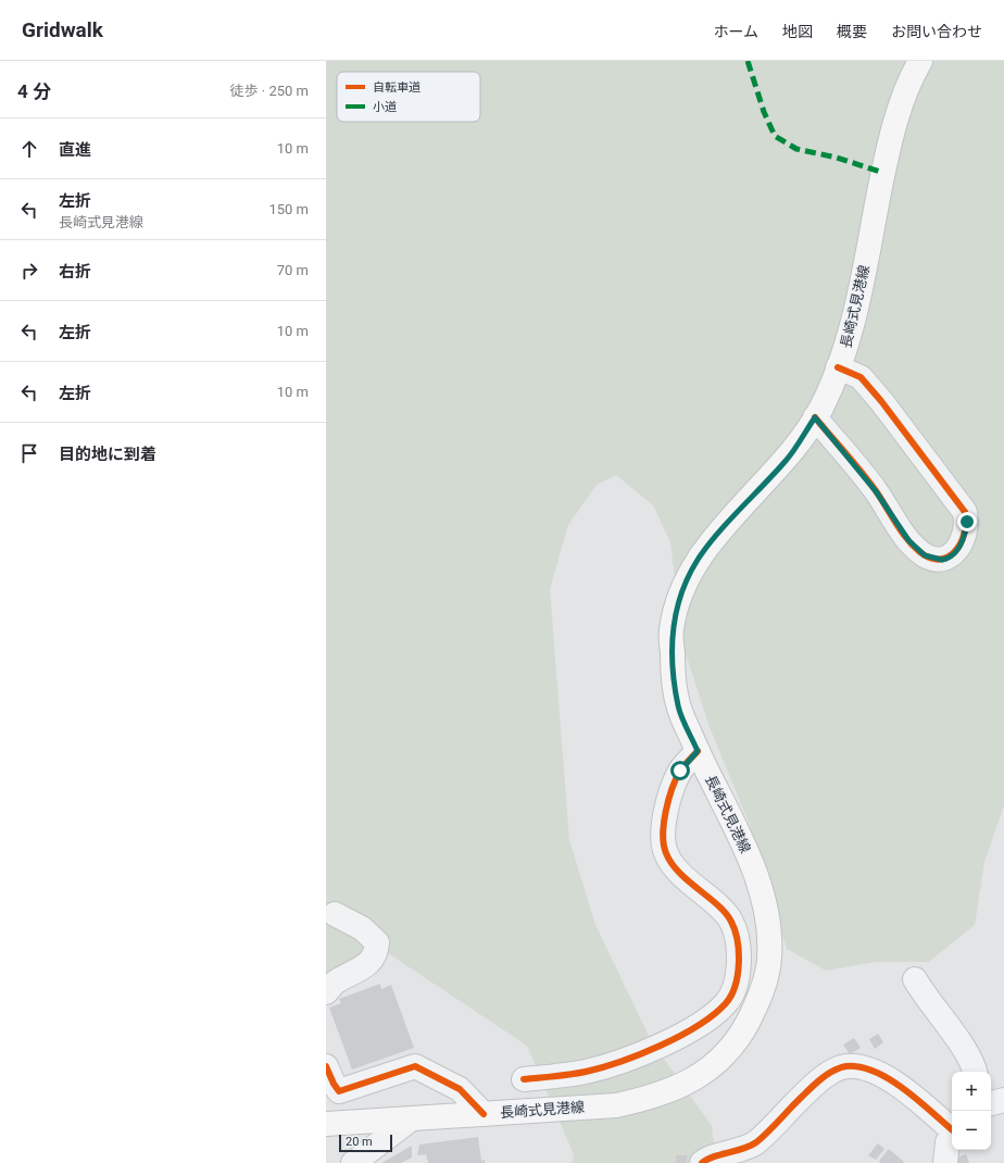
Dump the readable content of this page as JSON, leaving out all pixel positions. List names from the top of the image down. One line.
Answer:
{"streets":{"main road":["長崎式見港線"]},"legend":["自転車道","小道"],"scale_bar":"20 m","page":{"header":"Gridwalk","nav":["ホーム","地図","概要","お問い合わせ"],"heading":["4 分","徒歩 · 250 m"],"list":[["直進","10 m"],["左折","長崎式見港線","150 m"],["右折","70 m"],["左折","10 m"],["左折","10 m"],"目的地に到着"],"map_buttons":["+","−"],"scale":"20 m"}}
